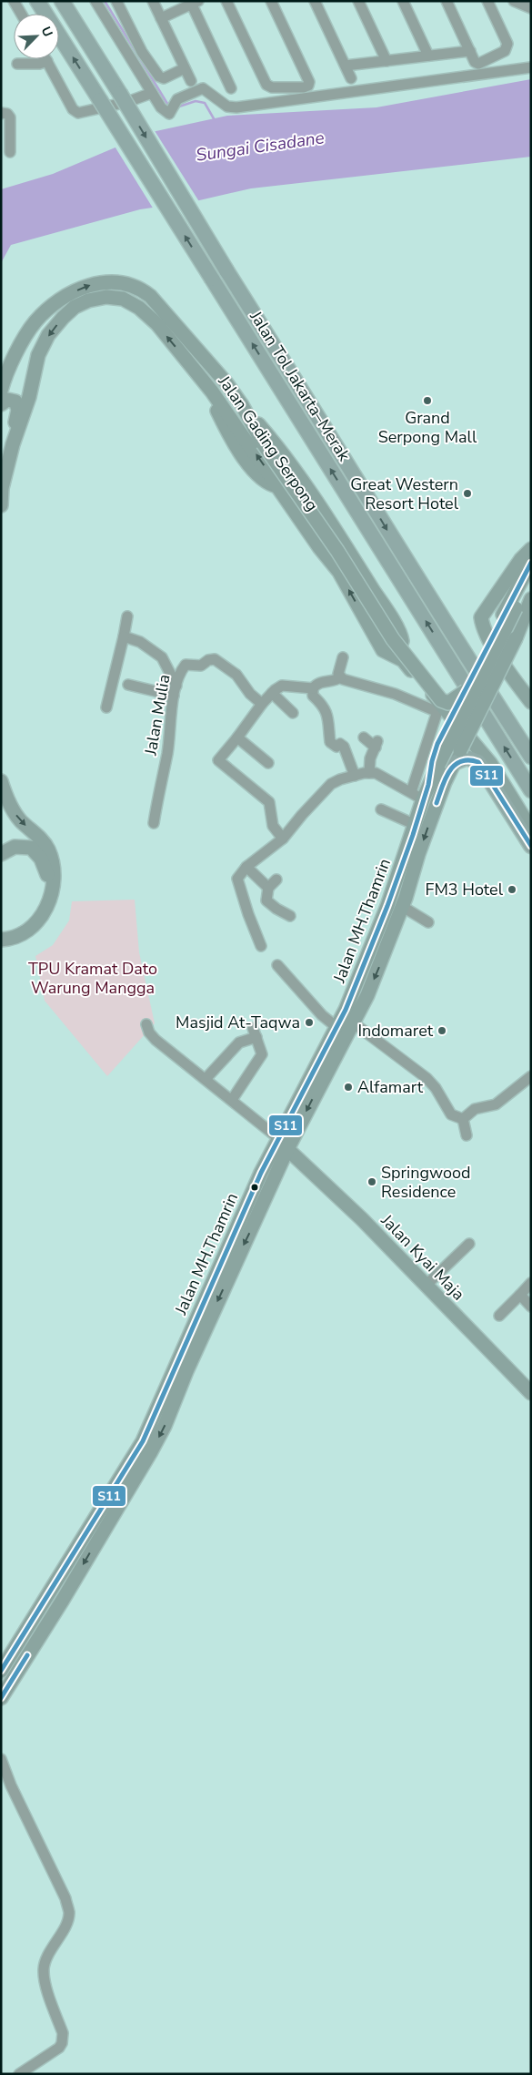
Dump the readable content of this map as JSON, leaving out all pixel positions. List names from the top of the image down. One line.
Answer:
{"streets":{"highway":["Jalan Tol Jakarta–Merak"],"main road":["Jalan Gading Serpong","Jalan MH.Thamrin","Jalan Kyai Maja"],"street":["Jalan Mulia"]},"water":["Sungai Cisadane"],"parks":["TPU Kramat Dato Warung Mangga"],"places":["Grand Serpong Mall","Great Western Resort Hotel","FM3 Hotel","Masjid At-Taqwa","Indomaret","Alfamart","Springwood Residence"],"lines":["transit line S11"],"north":"top right"}
